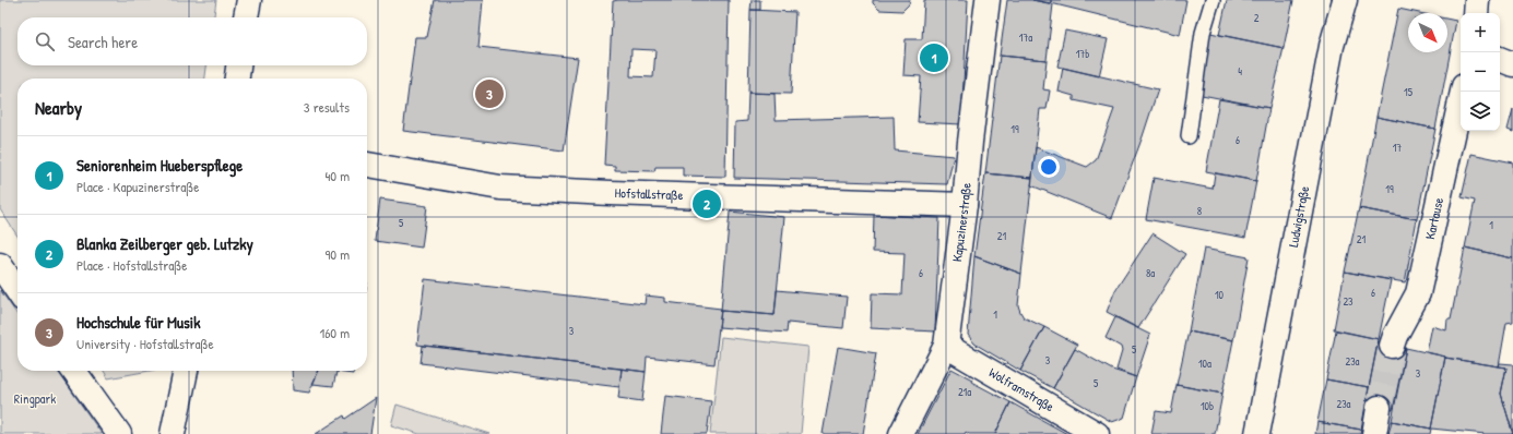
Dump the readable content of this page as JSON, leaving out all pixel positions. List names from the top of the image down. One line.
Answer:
{"streets":{"street":["Hofstallstraße","Ludwigstraße","Kartause","Kapuzinerstraße","Wolframstraße"]},"crossings":[["Hofstallstraße","Kapuzinerstraße"],["Kapuzinerstraße","Wolframstraße"]],"parks":["Ringpark"],"house_numbers":["2","17a","17b","4","15","19","6","17","19","8","5","1","21","21","6","8a","6","10","23","1","3","5","3","23a","10a","3","5","21a","23a","10b"],"north":"bottom right","page":{"map_buttons":["+","−"],"search":"Search here","pins":["1","3","2"],"heading":["Nearby","3 results"],"list":[{"mark":"1","name":"Seniorenheim Hueberspflege","note":"Place · Kapuzinerstraße","value":"40 m"},{"mark":"2","name":"Blanka Zeilberger geb. Lutzky","note":"Place · Hofstallstraße","value":"90 m"},{"mark":"3","name":"Hochschule für Musik","note":"University · Hofstallstraße","value":"160 m"}]}}
